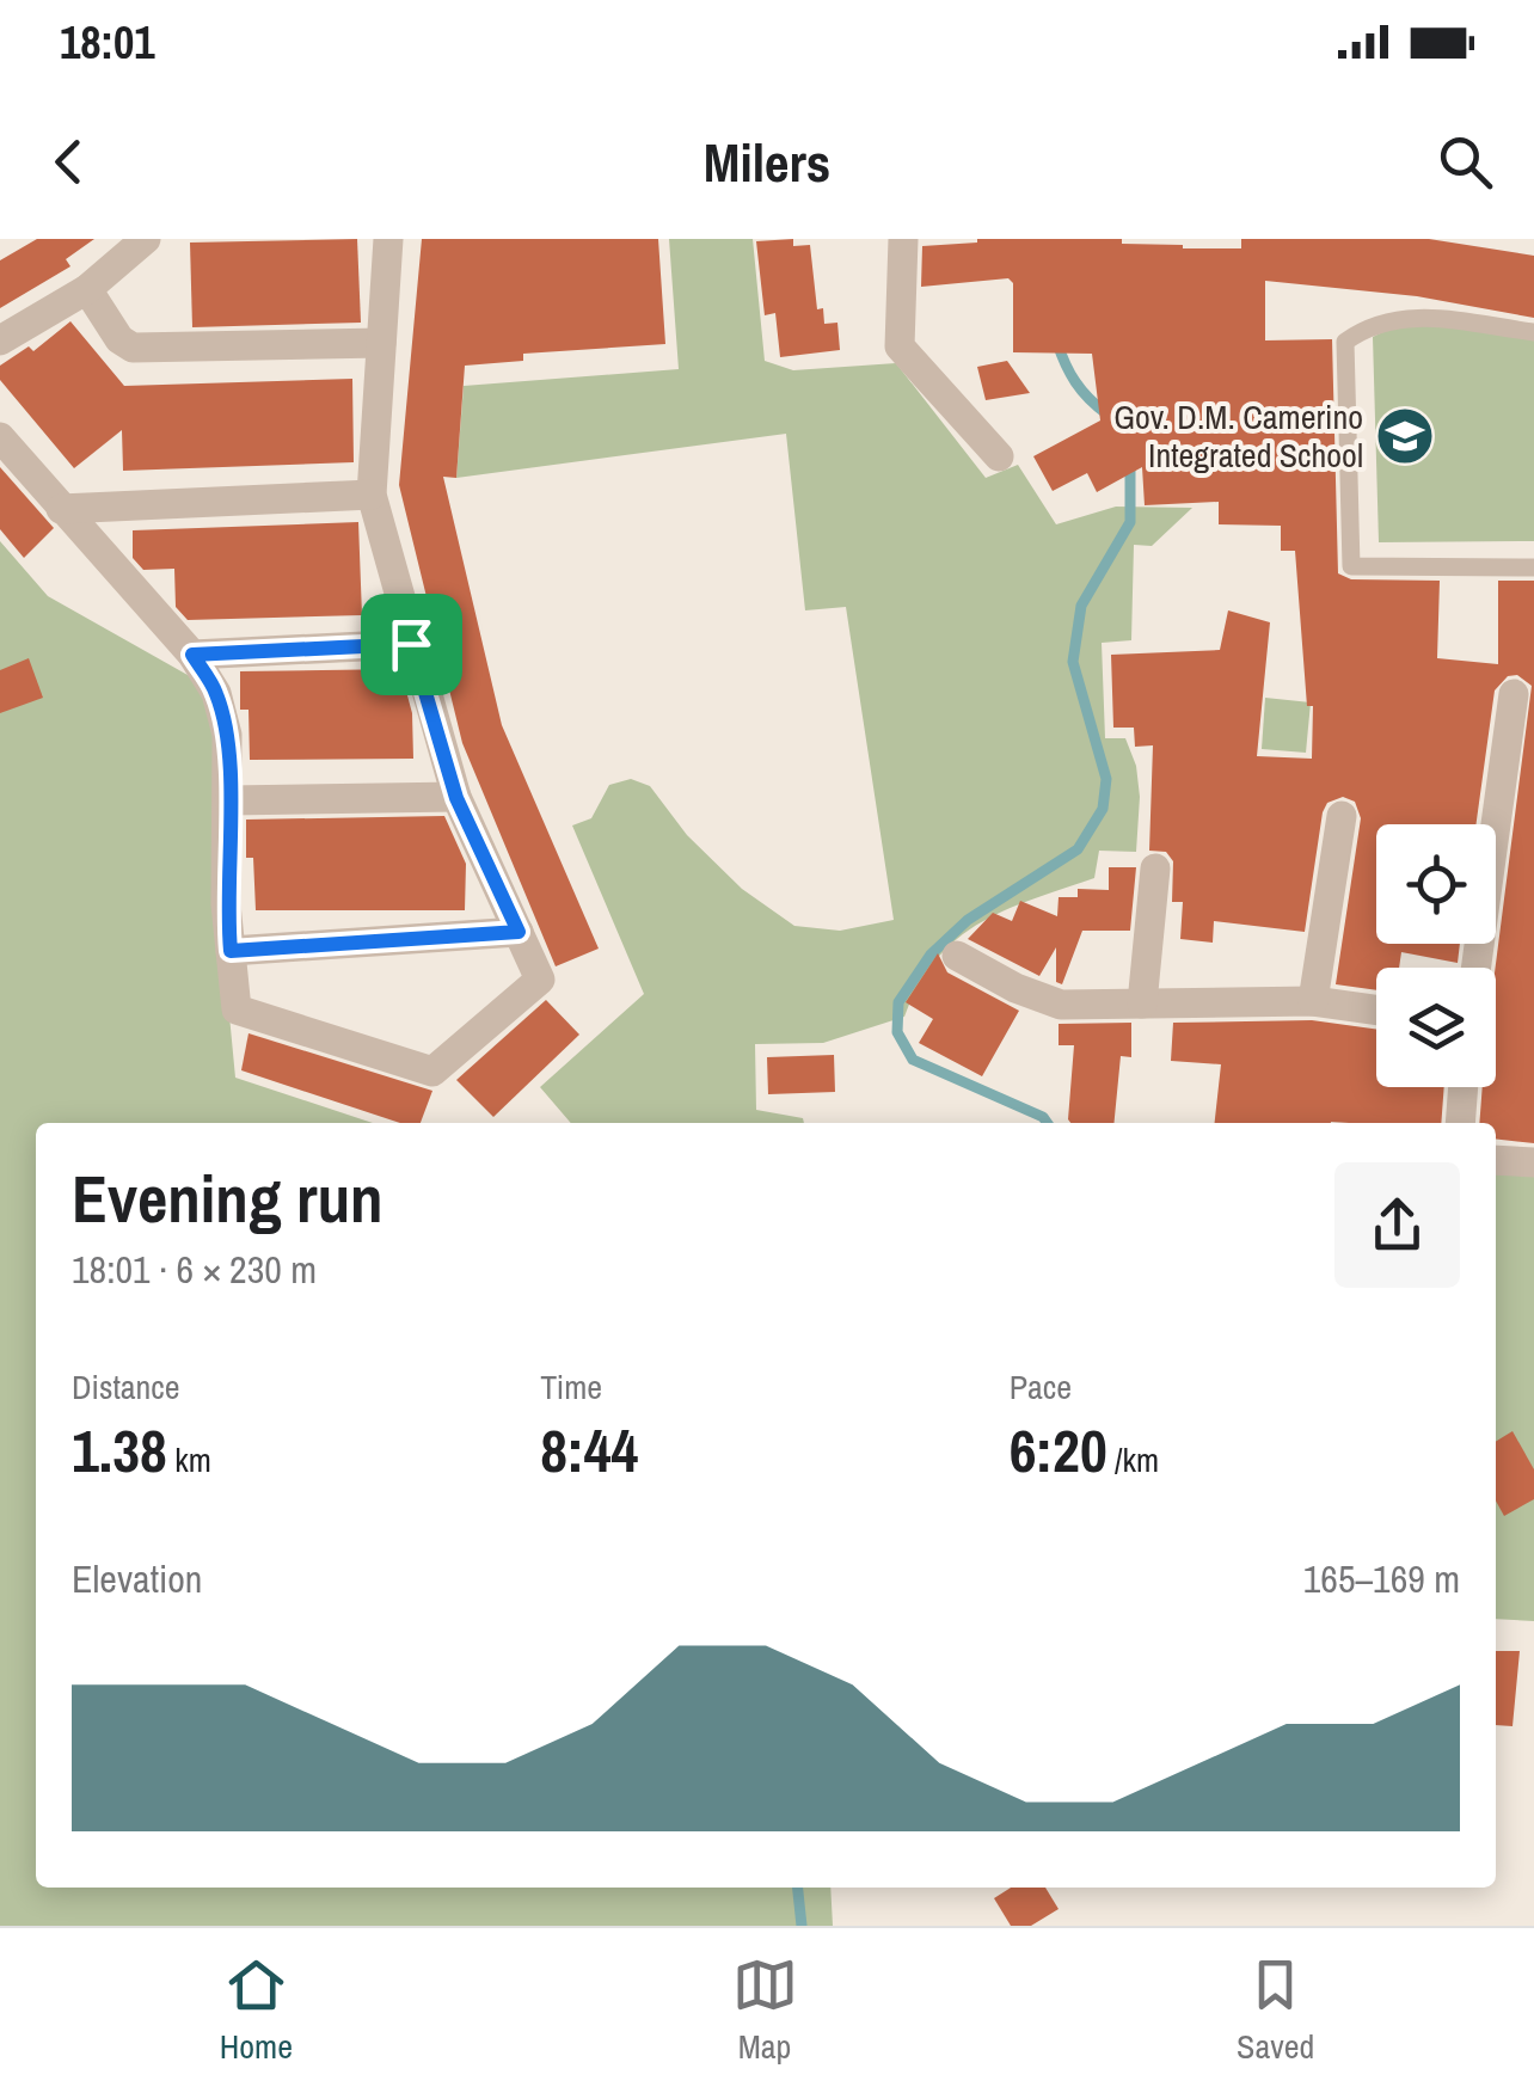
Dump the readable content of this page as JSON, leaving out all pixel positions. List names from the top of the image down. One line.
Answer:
{"places":{"school or university":["Gov. D.M. Camerino Integrated School"]},"page":{"status":"18:01","header":"Milers","heading":["Evening run","18:01 · 6 × 230 m"],"stats":[["Distance","1.38 km"],["Time","8:44"],["Pace","6:20 /km"]],"chart":["Elevation","165–169 m"],"tabs":["Home","Map","Saved"]}}
